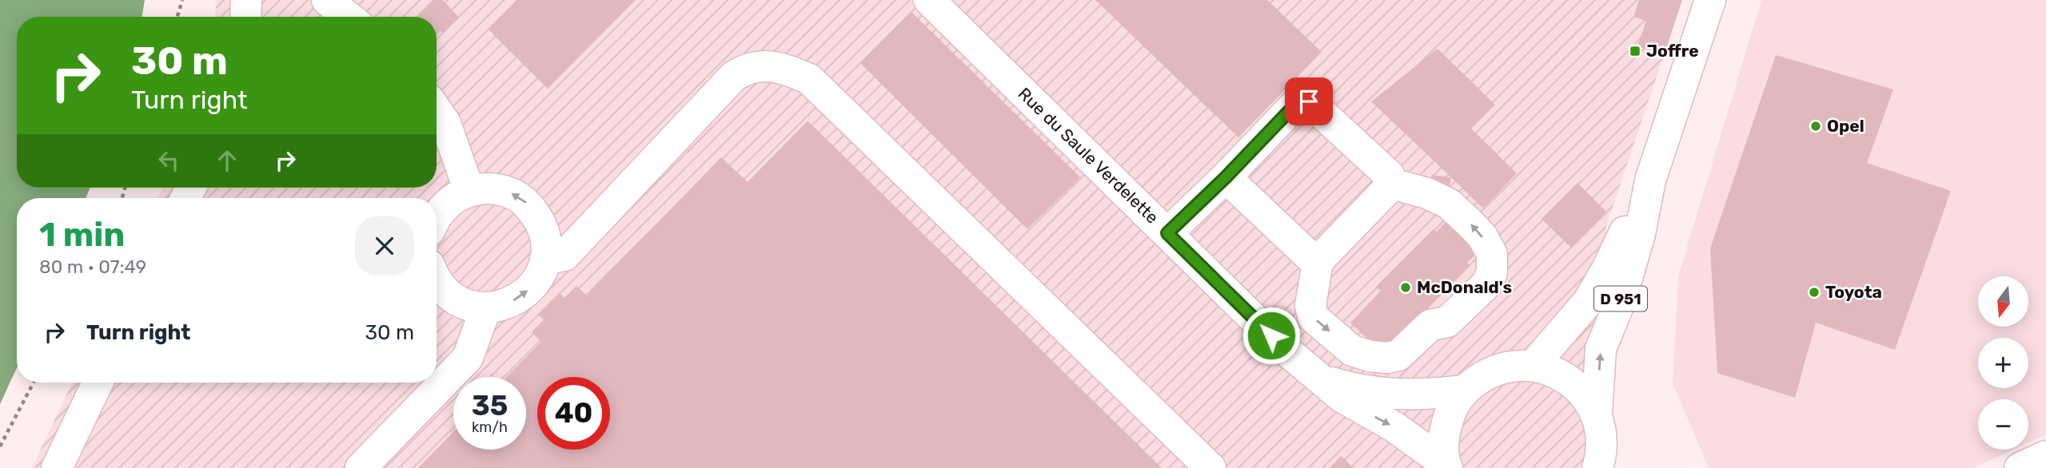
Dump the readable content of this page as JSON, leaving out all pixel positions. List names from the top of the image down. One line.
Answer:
{"streets":{"street":["Rue du Saule Verdelette","D 951"]},"places":{"transit":["Joffre"],"other":["Opel","McDonald's","Toyota"]},"north":"bottom","page":{"turn":["30 m","Turn right"],"heading":["1 min","80 m · 07:49"],"map_buttons":["+","−"],"list":[{"name":"Turn right","value":"30 m"}],"speed":"35 km/h","limit":"40"}}
